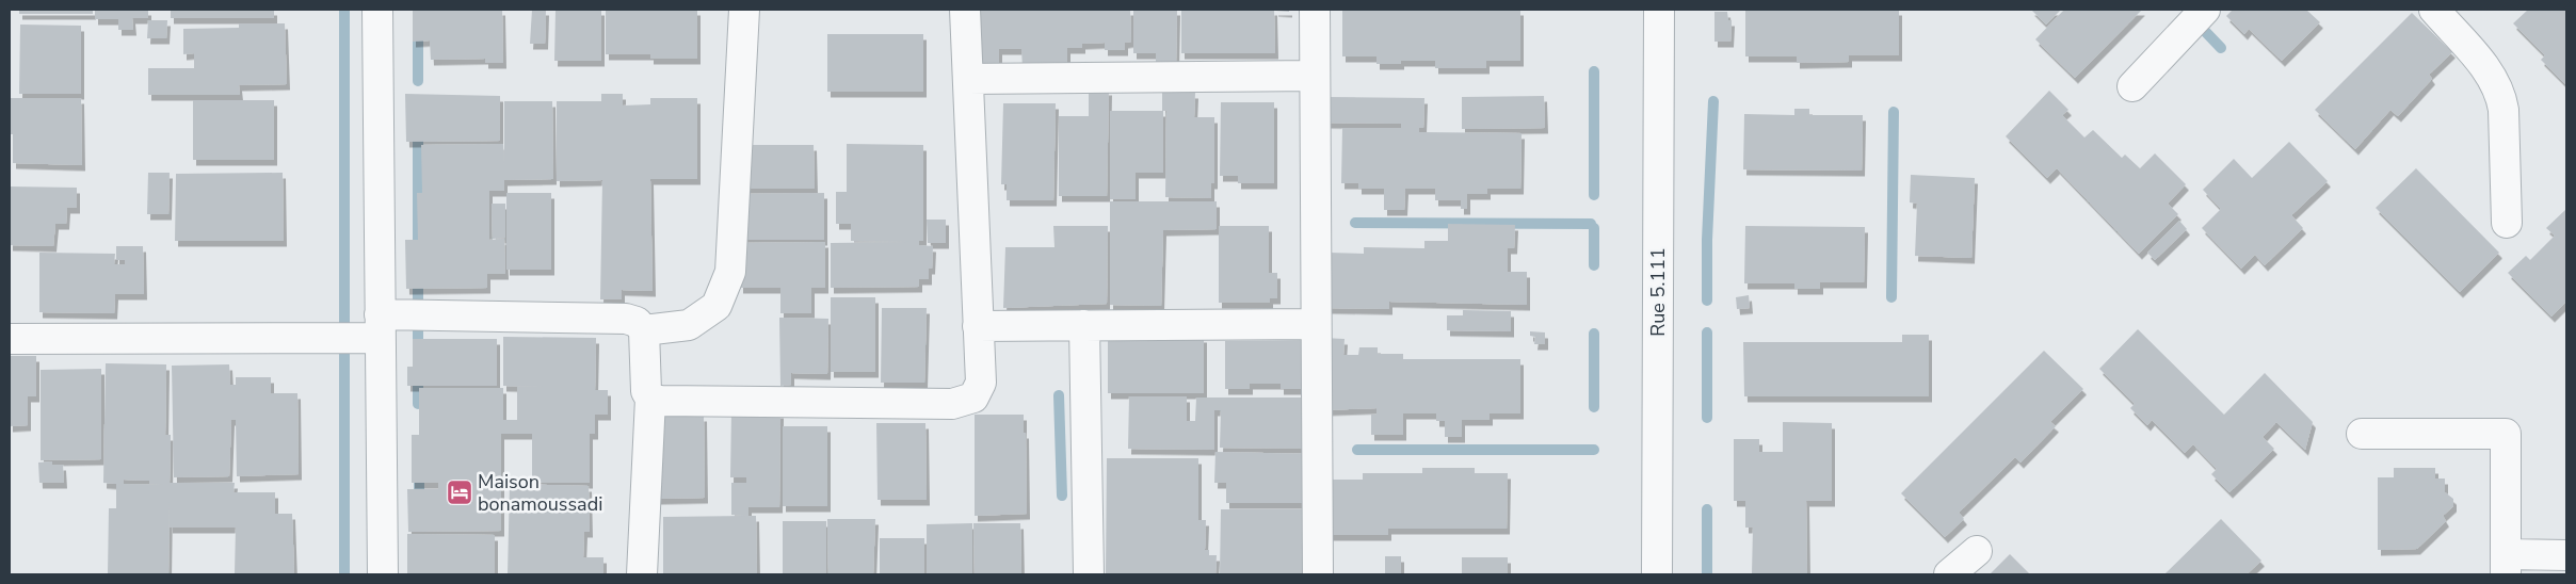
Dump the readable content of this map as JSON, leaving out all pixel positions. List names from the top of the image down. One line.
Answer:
{"streets":{"street":["Rue 5.111"]},"places":{"hotel":["Maison bonamoussadi"]}}
